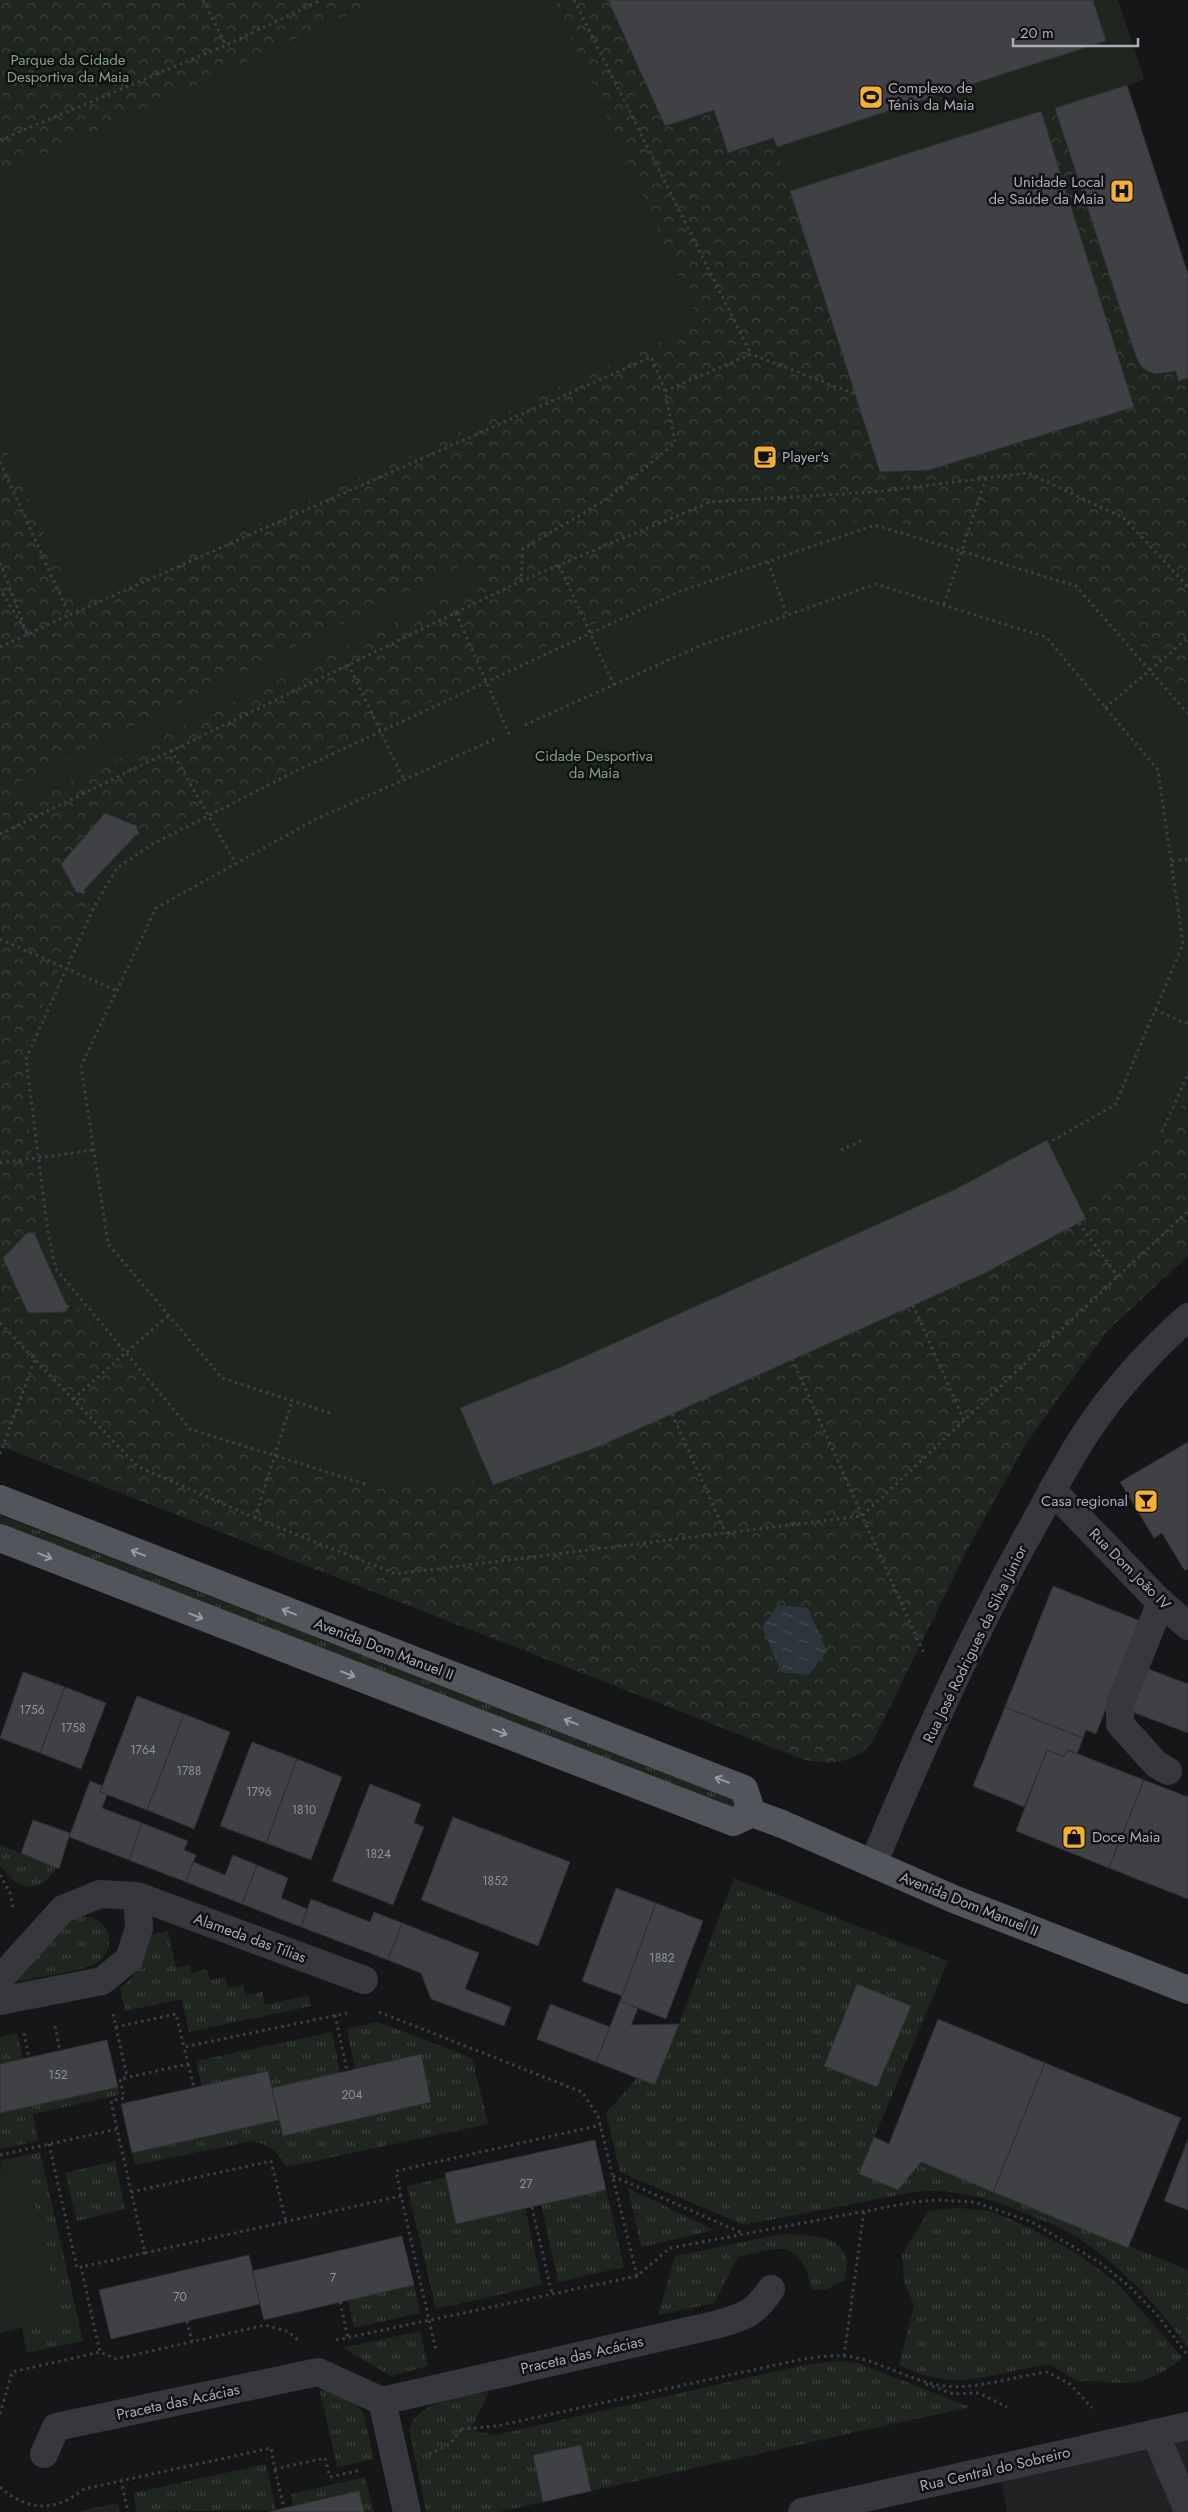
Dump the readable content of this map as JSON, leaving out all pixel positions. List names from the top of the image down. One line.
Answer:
{"streets":{"main road":["Avenida Dom Manuel II"],"street":["Rua Dom João IV","Rua José Rodrigues da Silva Júnior","Alameda das Tílias","Praceta das Acácias","Rua Central do Sobreiro"]},"crossings":[["Rua Dom João IV","Rua José Rodrigues da Silva Júnior"],["Rua José Rodrigues da Silva Júnior","Avenida Dom Manuel II"]],"parks":["Parque da Cidade Desportiva da Maia","Cidade Desportiva da Maia"],"places":{"sports":["Complexo de Ténis da Maia"],"hospital":["Unidade Local de Saúde da Maia"],"cafe":["Player's"],"bar":["Casa regional"],"shop":["Doce Maia"]},"house_numbers":["1756","1758","1764","1788","1796","1810","1824","1852","1882","152","204","27","7","70"],"scale_bar":"20 m"}
